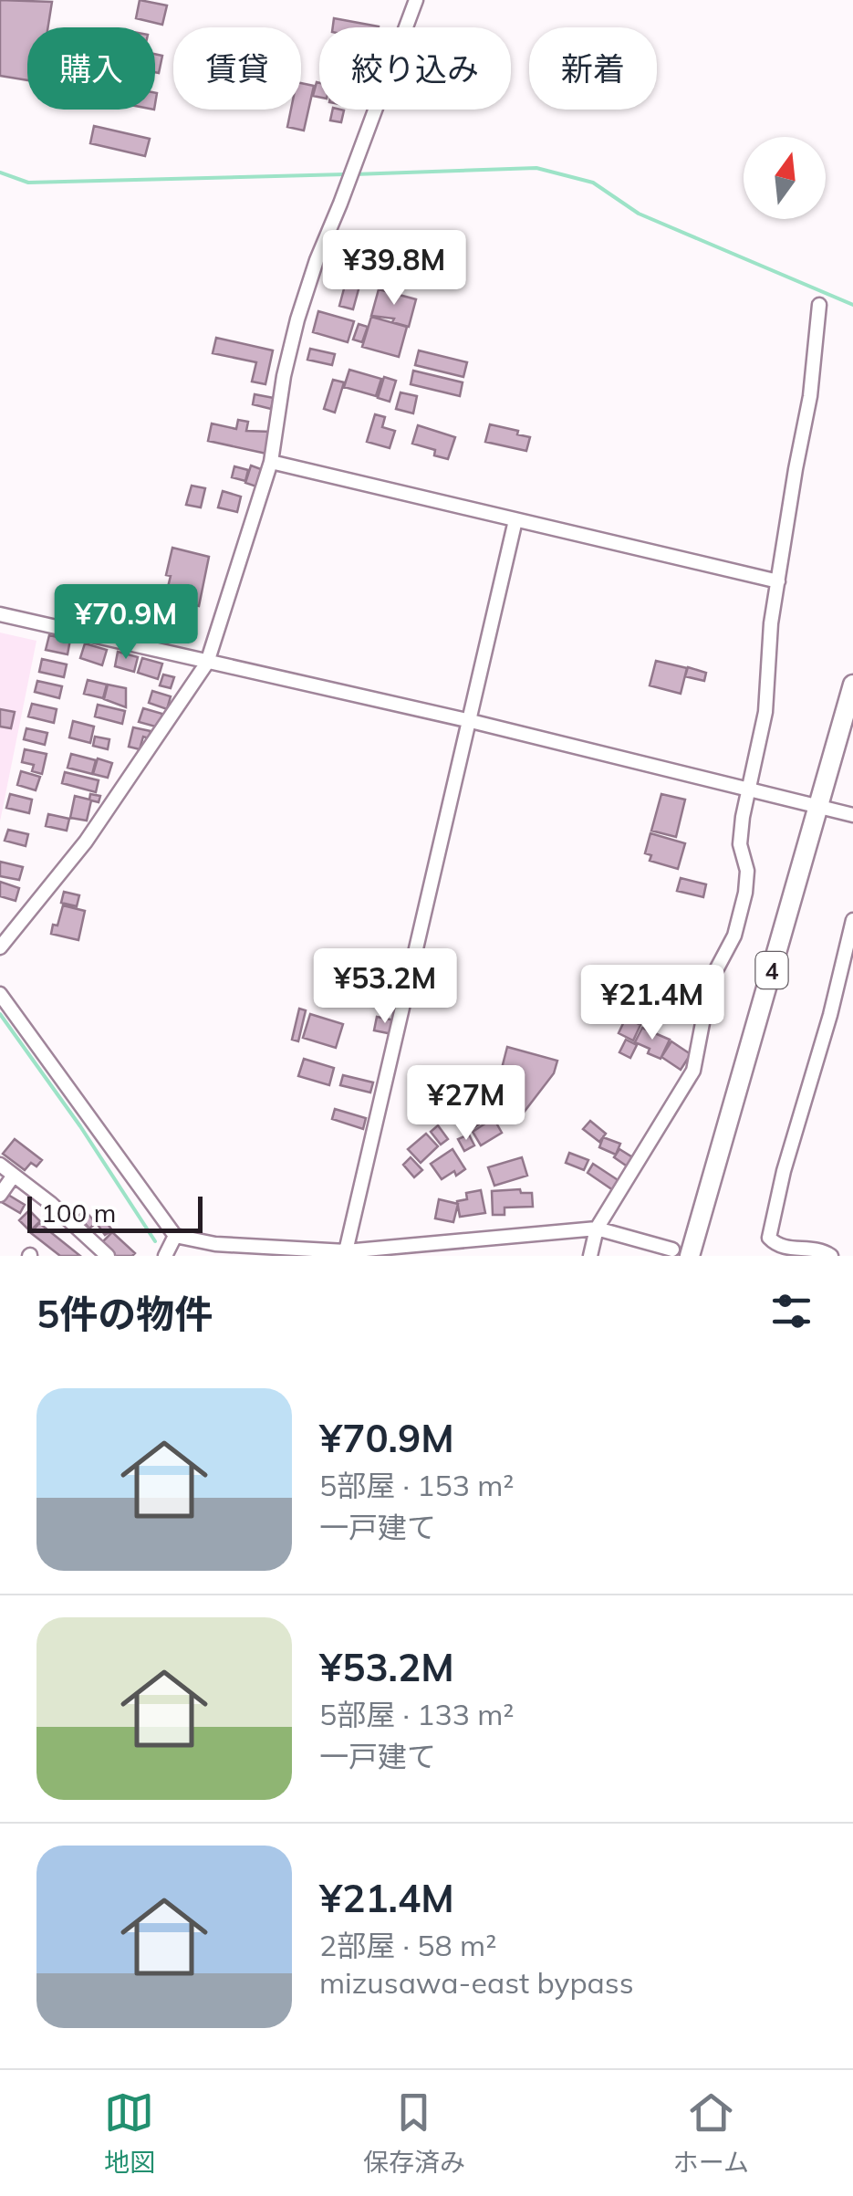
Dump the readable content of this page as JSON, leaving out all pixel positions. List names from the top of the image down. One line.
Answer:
{"streets":{"highway":["4"]},"scale_bar":"100 m","north":"top","page":{"chip":["購入","賃貸","絞り込み","新着"],"price":["¥39.8M","¥70.9M","¥53.2M","¥21.4M","¥27M"],"scale":"100 m","heading":"5件の物件","list":[{"name":"¥70.9M","note":"5部屋 · 153 m² · 一戸建て"},{"name":"¥53.2M","note":"5部屋 · 133 m² · 一戸建て"},{"name":"¥21.4M","note":"2部屋 · 58 m² · mizusawa-east bypass"}],"tabs":["地図","保存済み","ホーム"]}}
